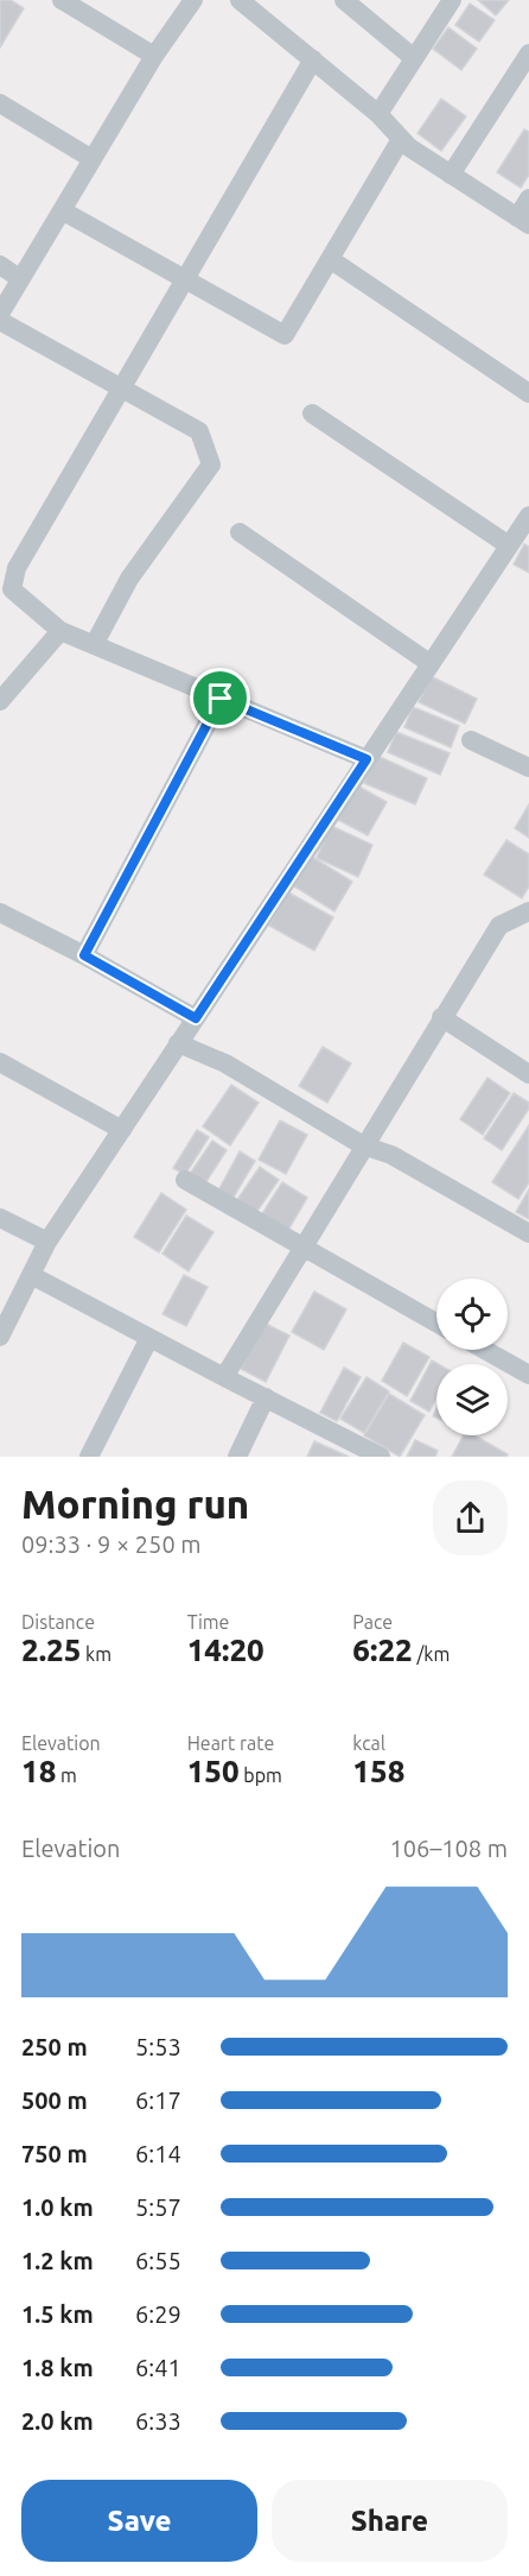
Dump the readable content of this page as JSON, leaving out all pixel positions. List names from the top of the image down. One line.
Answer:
{"page":{"heading":["Morning run","09:33 · 9 × 250 m"],"stats":[["Distance","2.25 km"],["Time","14:20"],["Pace","6:22 /km"],["Elevation","18 m"],["Heart rate","150 bpm"],["kcal","158"]],"chart":["Elevation","106–108 m"],"list":[{"name":"250 m","note":"5:53"},{"name":"500 m","note":"6:17"},{"name":"750 m","note":"6:14"},{"name":"1.0 km","note":"5:57"},{"name":"1.2 km","note":"6:55"},{"name":"1.5 km","note":"6:29"},{"name":"1.8 km","note":"6:41"},{"name":"2.0 km","note":"6:33"}],"buttons":["Save","Share"]}}
